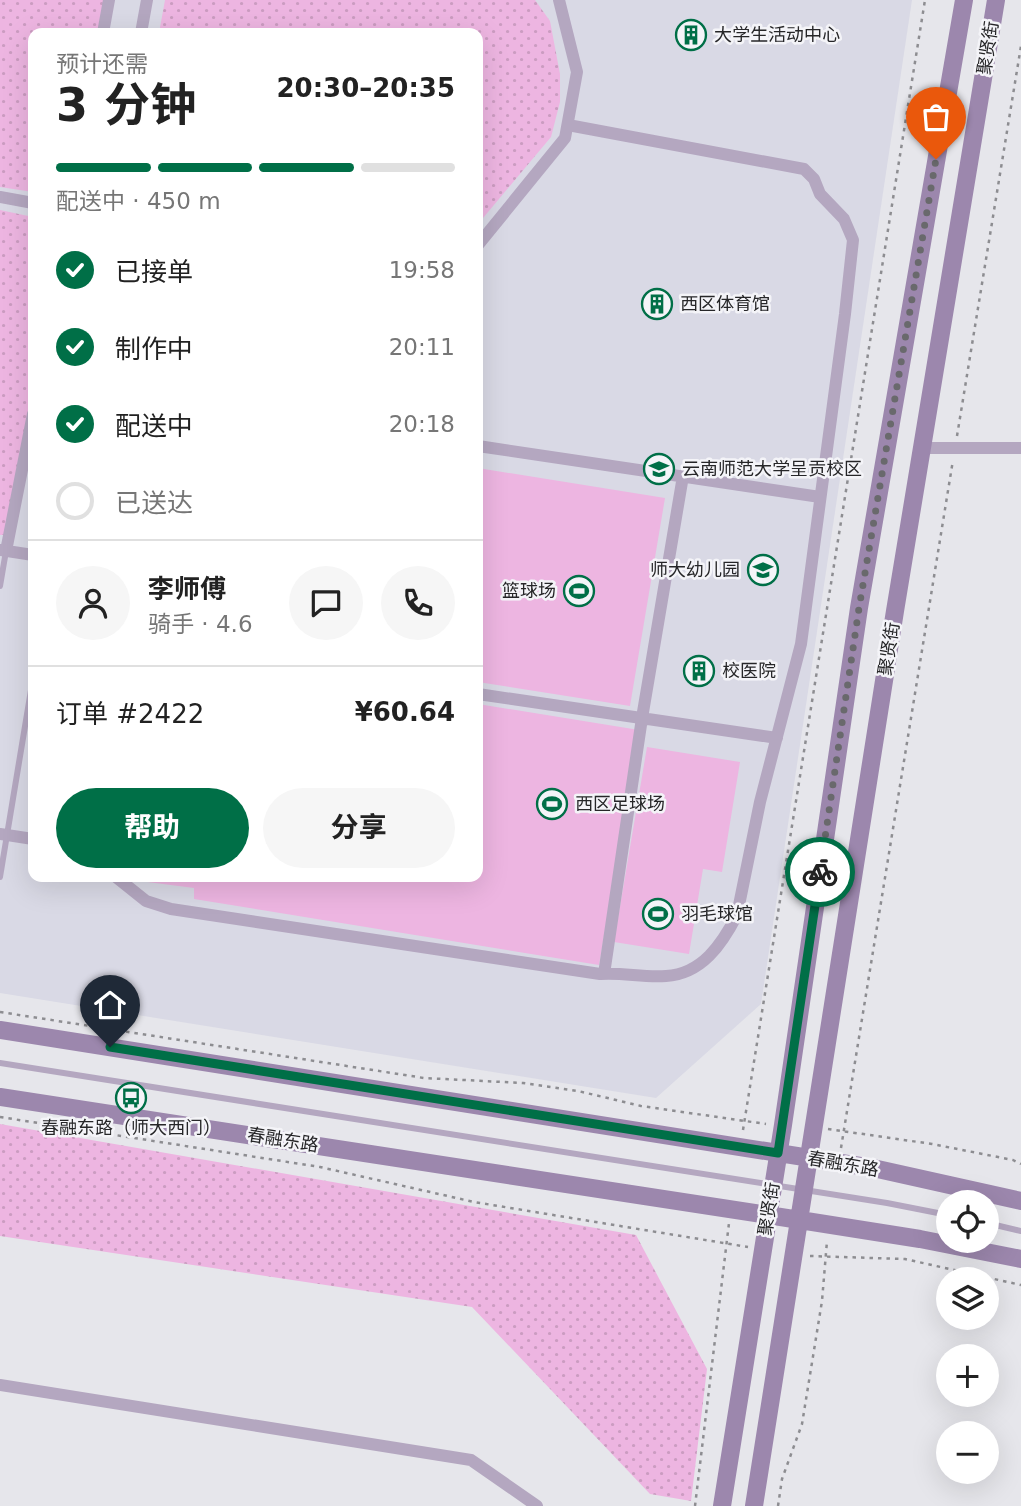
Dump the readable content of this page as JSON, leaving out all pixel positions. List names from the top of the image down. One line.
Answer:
{"streets":{"main road":["聚贤街","春融东路"]},"crossings":[["聚贤街","春融东路"]],"places":{"building":["大学生活动中心","西区体育馆","校医院"],"school or university":["云南师范大学呈贡校区","师大幼儿园"],"sports":["篮球场","西区足球场","羽毛球馆"],"bus stop":["春融东路（师大西门）"]},"page":{"heading":["3 分钟","预计还需","20:30–20:35"],"panel":["李师傅","骑手 · 4.6","订单 #2422","¥60.64"],"bar":"配送中 · 450 m","list":[["已接单","19:58"],["制作中","20:11"],["配送中","20:18"],"已送达"],"buttons":["帮助","分享"],"map_buttons":["+","−"]}}
